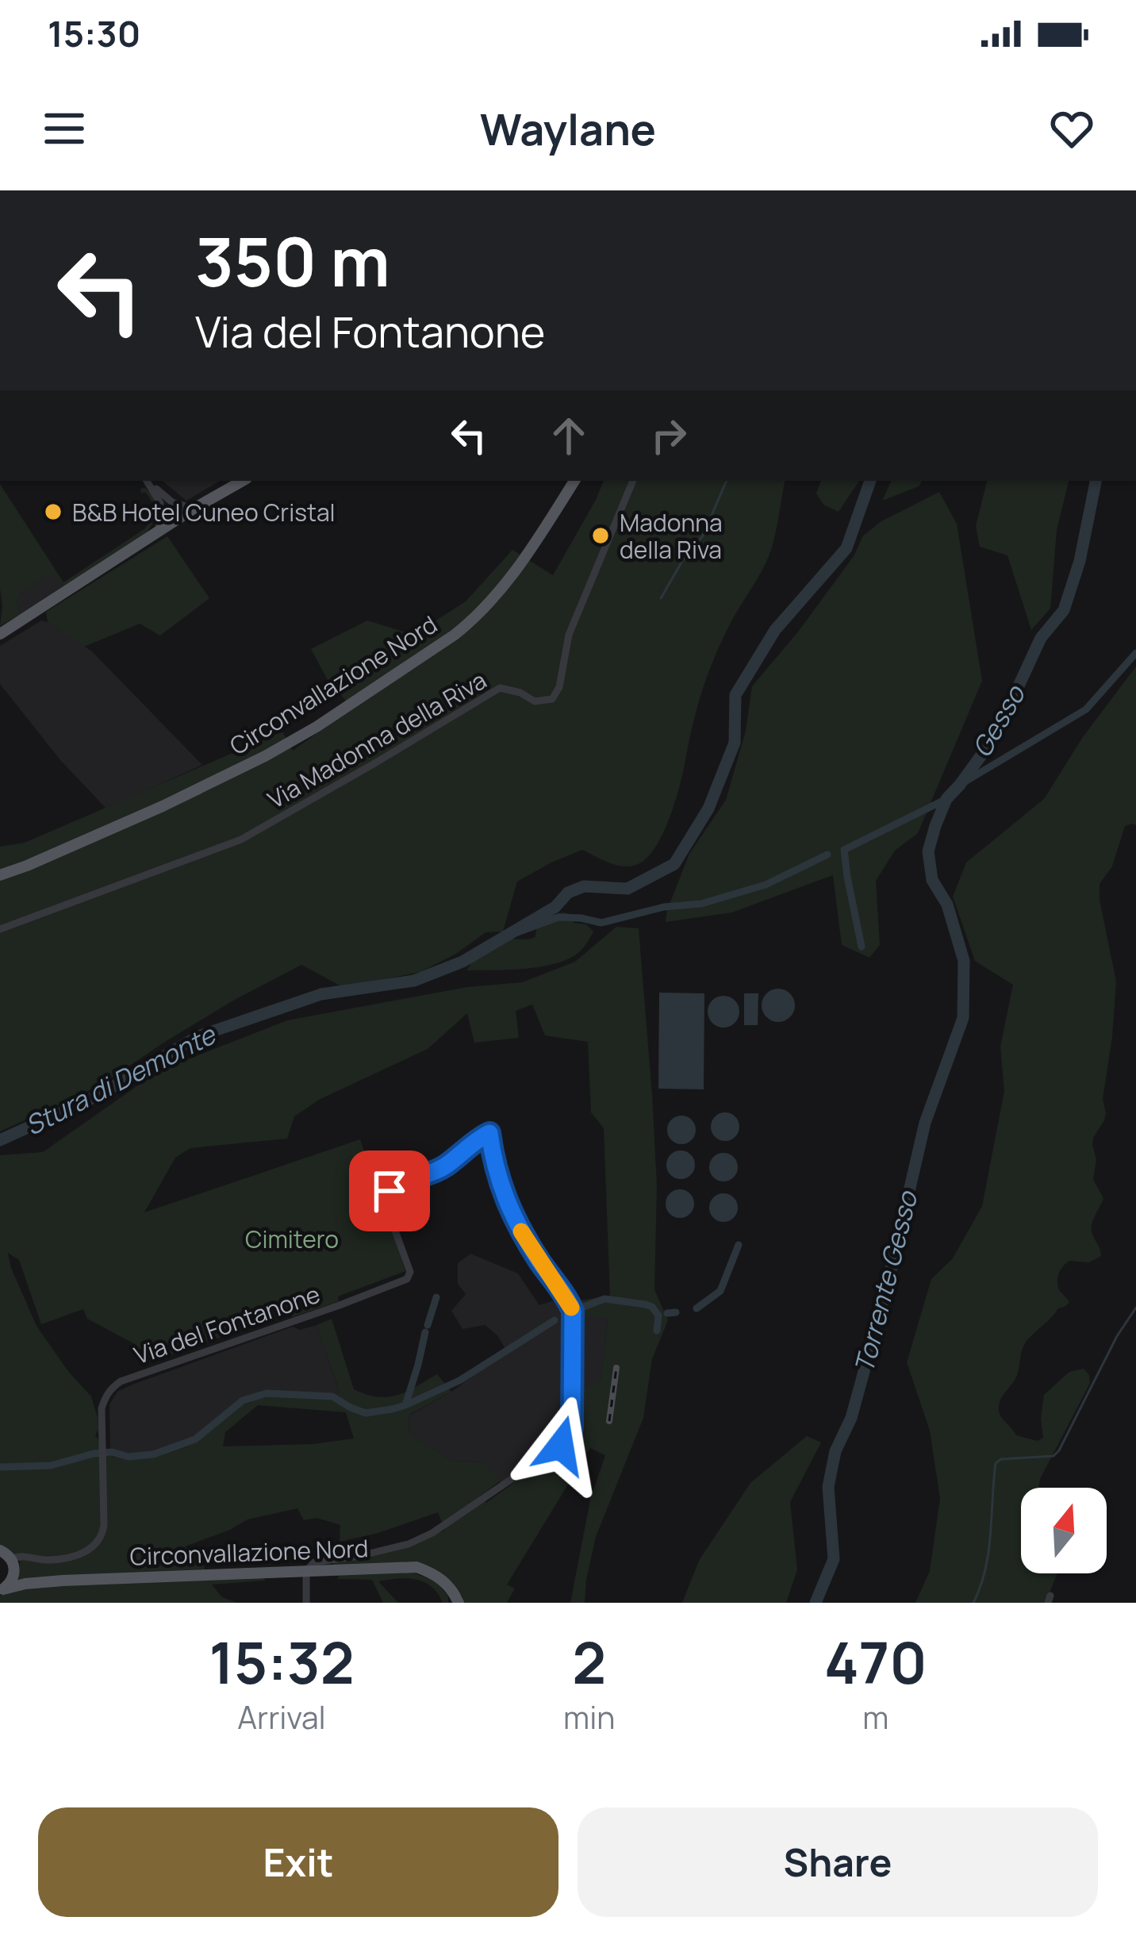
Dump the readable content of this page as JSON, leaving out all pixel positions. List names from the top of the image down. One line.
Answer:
{"streets":{"main road":["Circonvallazione Nord"],"street":["Via Madonna della Riva","Via del Fontanone"]},"water":["Gesso","Stura di Demonte","Torrente Gesso"],"parks":["Cimitero"],"places":["B&B Hotel Cuneo Cristal","Madonna della Riva"],"north":"top","page":{"status":"15:30","header":"Waylane","turn":["350 m","Via del Fontanone"],"eta":["15:32","Arrival","2","min","470","m"],"buttons":["Exit","Share"]}}
